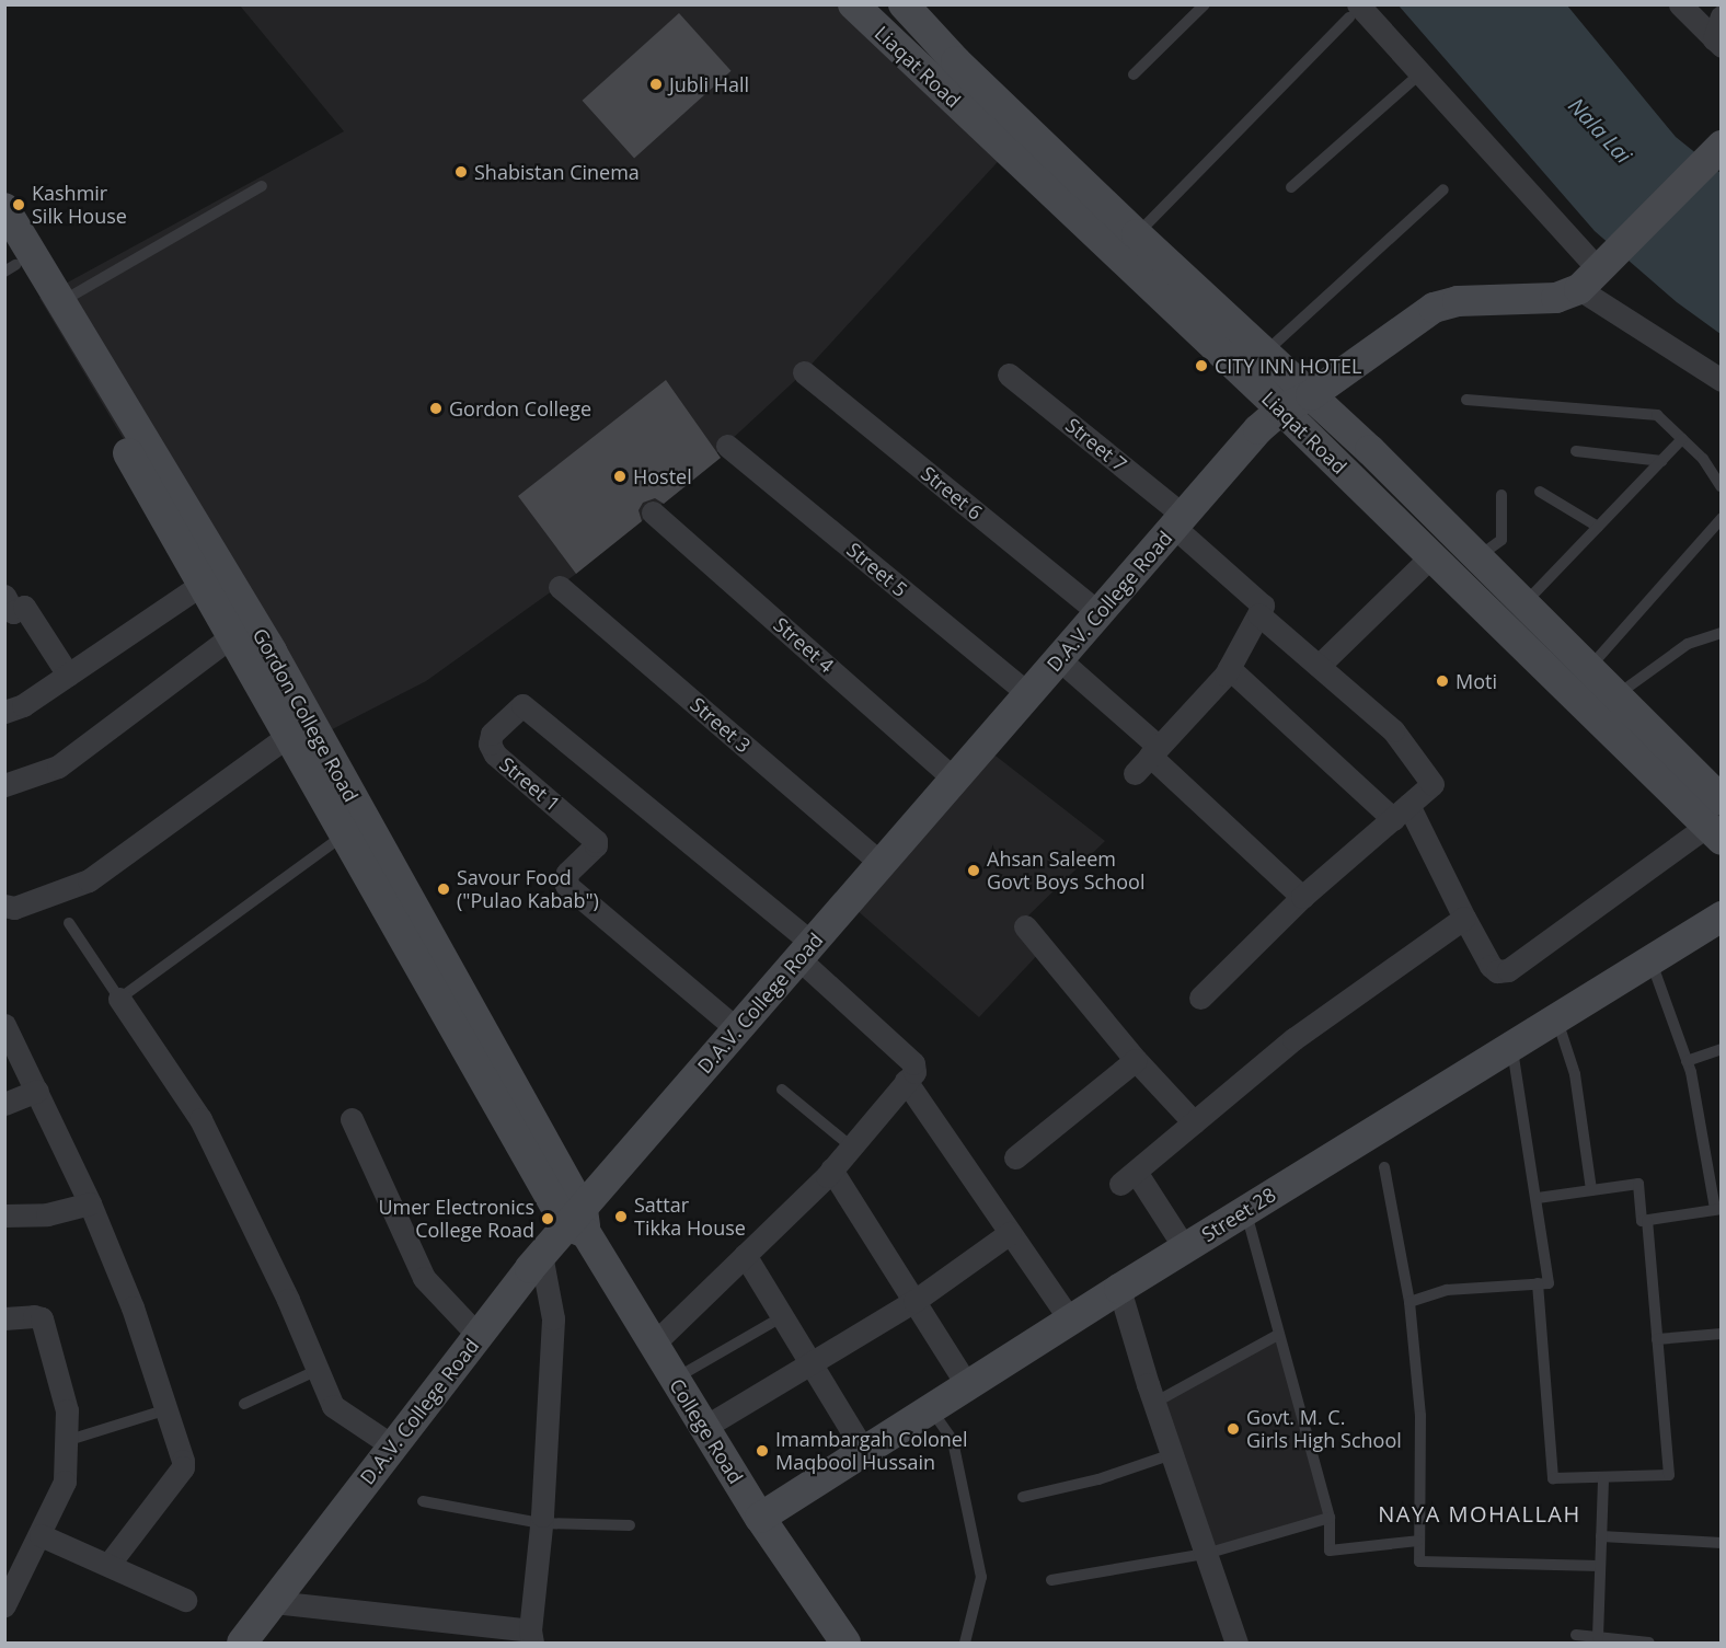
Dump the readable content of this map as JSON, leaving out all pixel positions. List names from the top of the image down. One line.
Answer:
{"streets":{"street":["Liaqat Road","Street 7","Street 6","Street 5","D.A.V. College Road","Street 4","Gordon College Road","Street 3","Street 1","Street 28","College Road"]},"crossings":[["Liaqat Road","D.A.V. College Road"],["Street 7","D.A.V. College Road"],["Street 6","D.A.V. College Road"],["Street 5","D.A.V. College Road"],["D.A.V. College Road","Street 4"],["D.A.V. College Road","Gordon College Road"],["D.A.V. College Road","Street 3"],["D.A.V. College Road","Street 1"],["D.A.V. College Road","College Road"],["Gordon College Road","College Road"],["Street 28","College Road"]],"districts":["NAYA MOHALLAH"],"water":["Nala Lai"],"places":["Jubli Hall","Shabistan Cinema","Kashmir Silk House","CITY INN HOTEL","Gordon College","Hostel","Moti","Ahsan Saleem Govt Boys School","Savour Food (\"Pulao Kabab\")","Sattar Tikka House","Umer Electronics College Road","Govt. M. C. Girls High School","Imambargah Colonel Maqbool Hussain"]}
